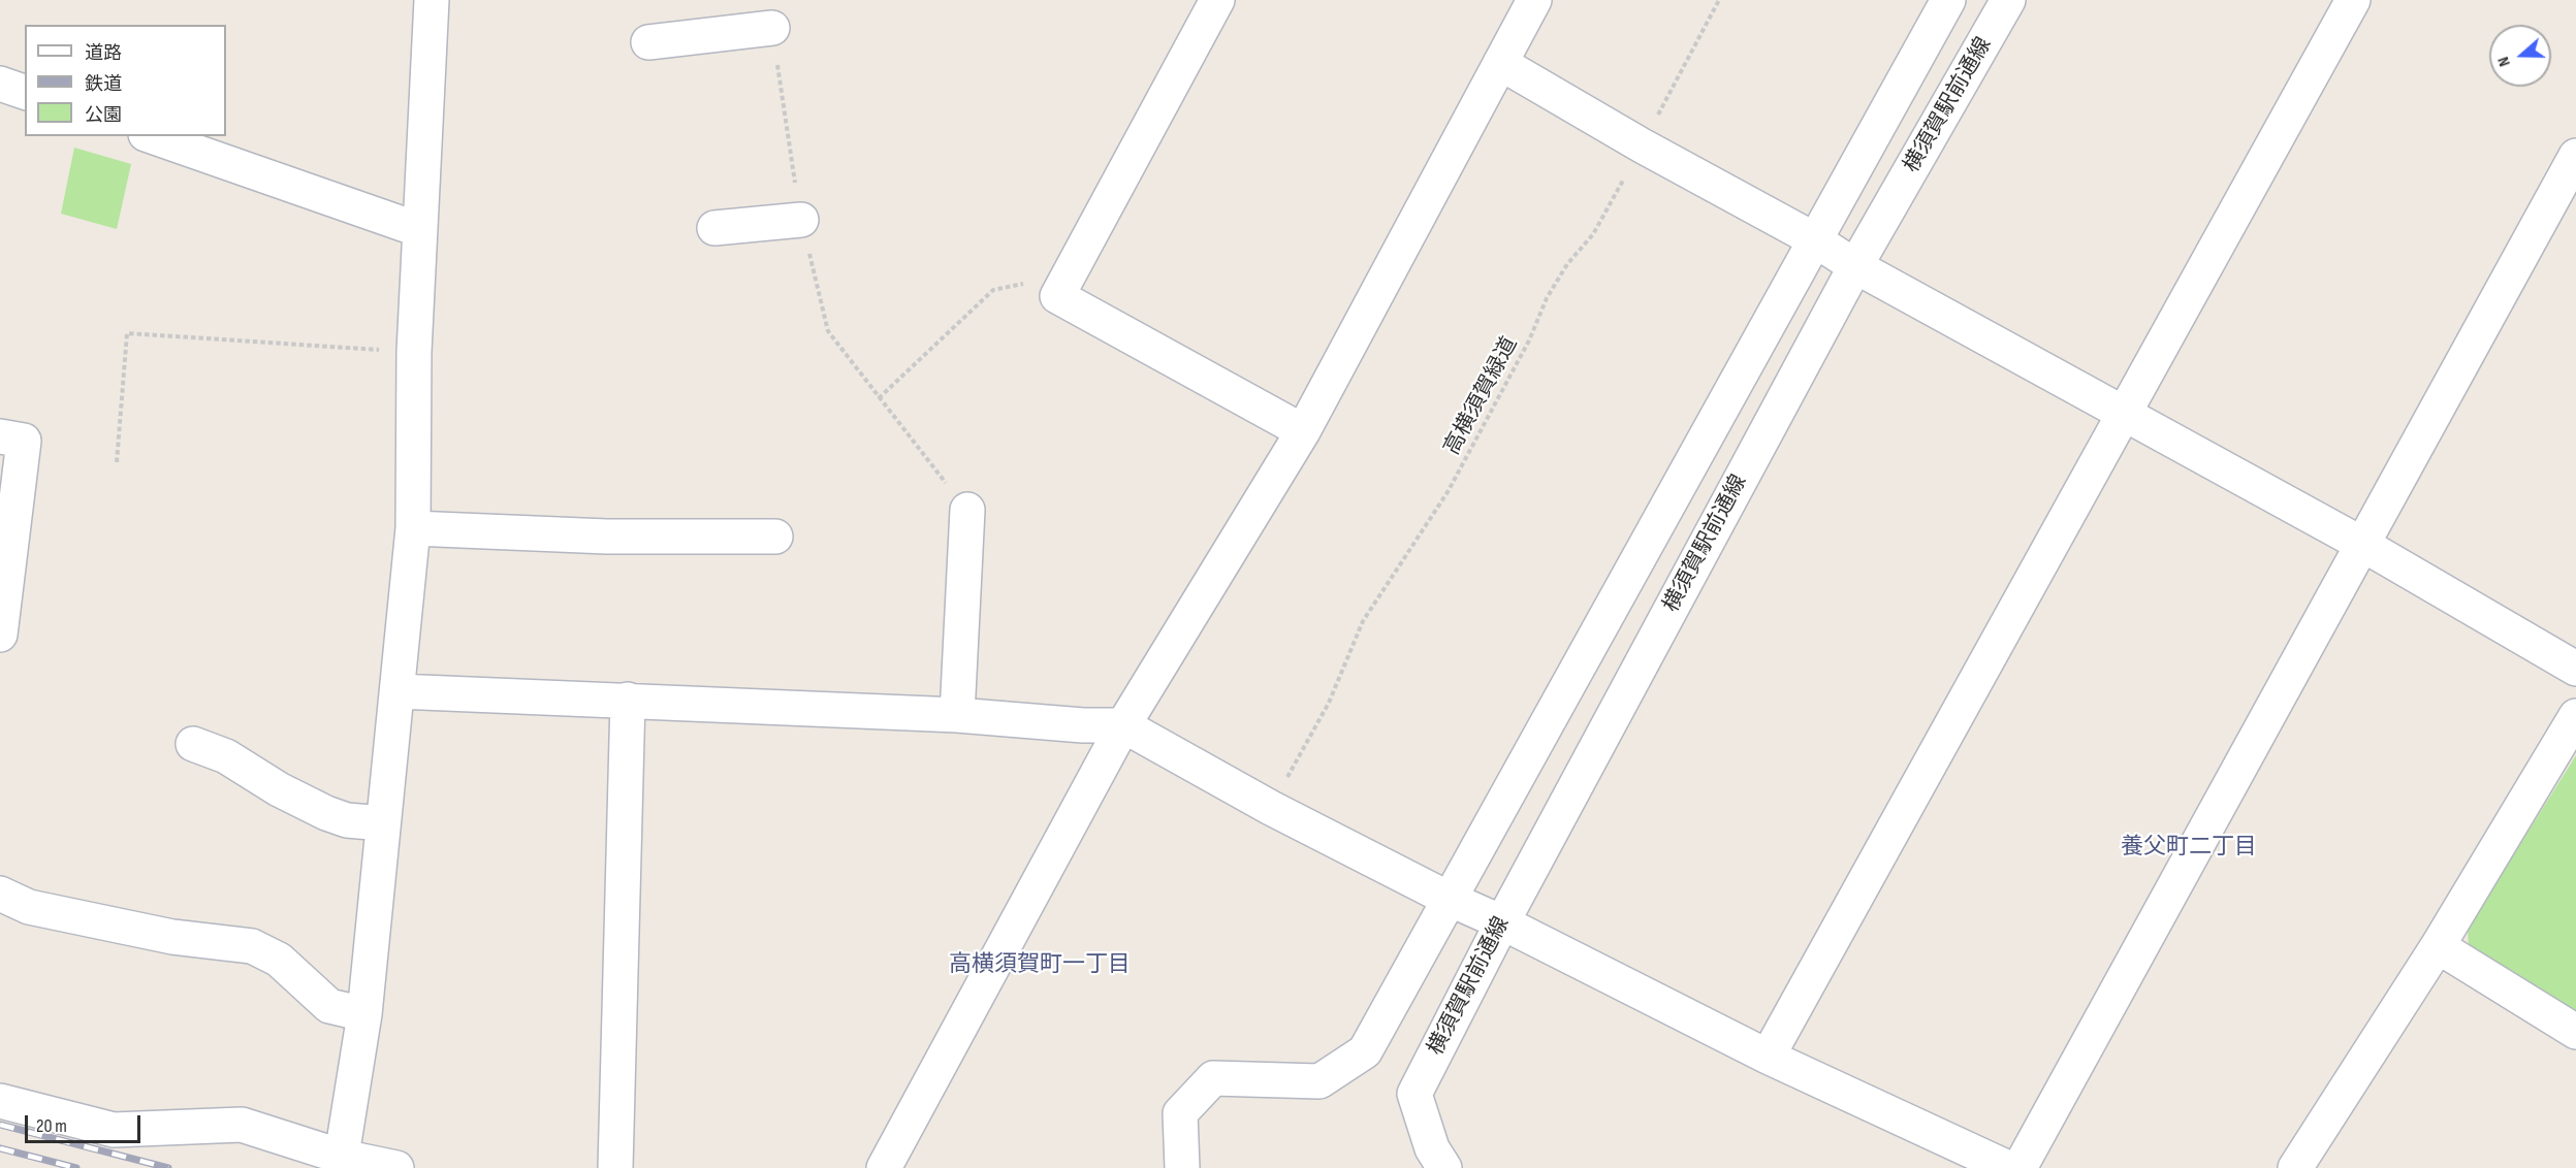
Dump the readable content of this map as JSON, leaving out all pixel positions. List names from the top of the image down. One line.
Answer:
{"streets":{"street":["横須賀駅前通線"],"path":["高横須賀緑道"]},"districts":["養父町二丁目","高横須賀町一丁目"],"legend":["道路","鉄道","公園"],"scale_bar":"20 m","north":"left"}
